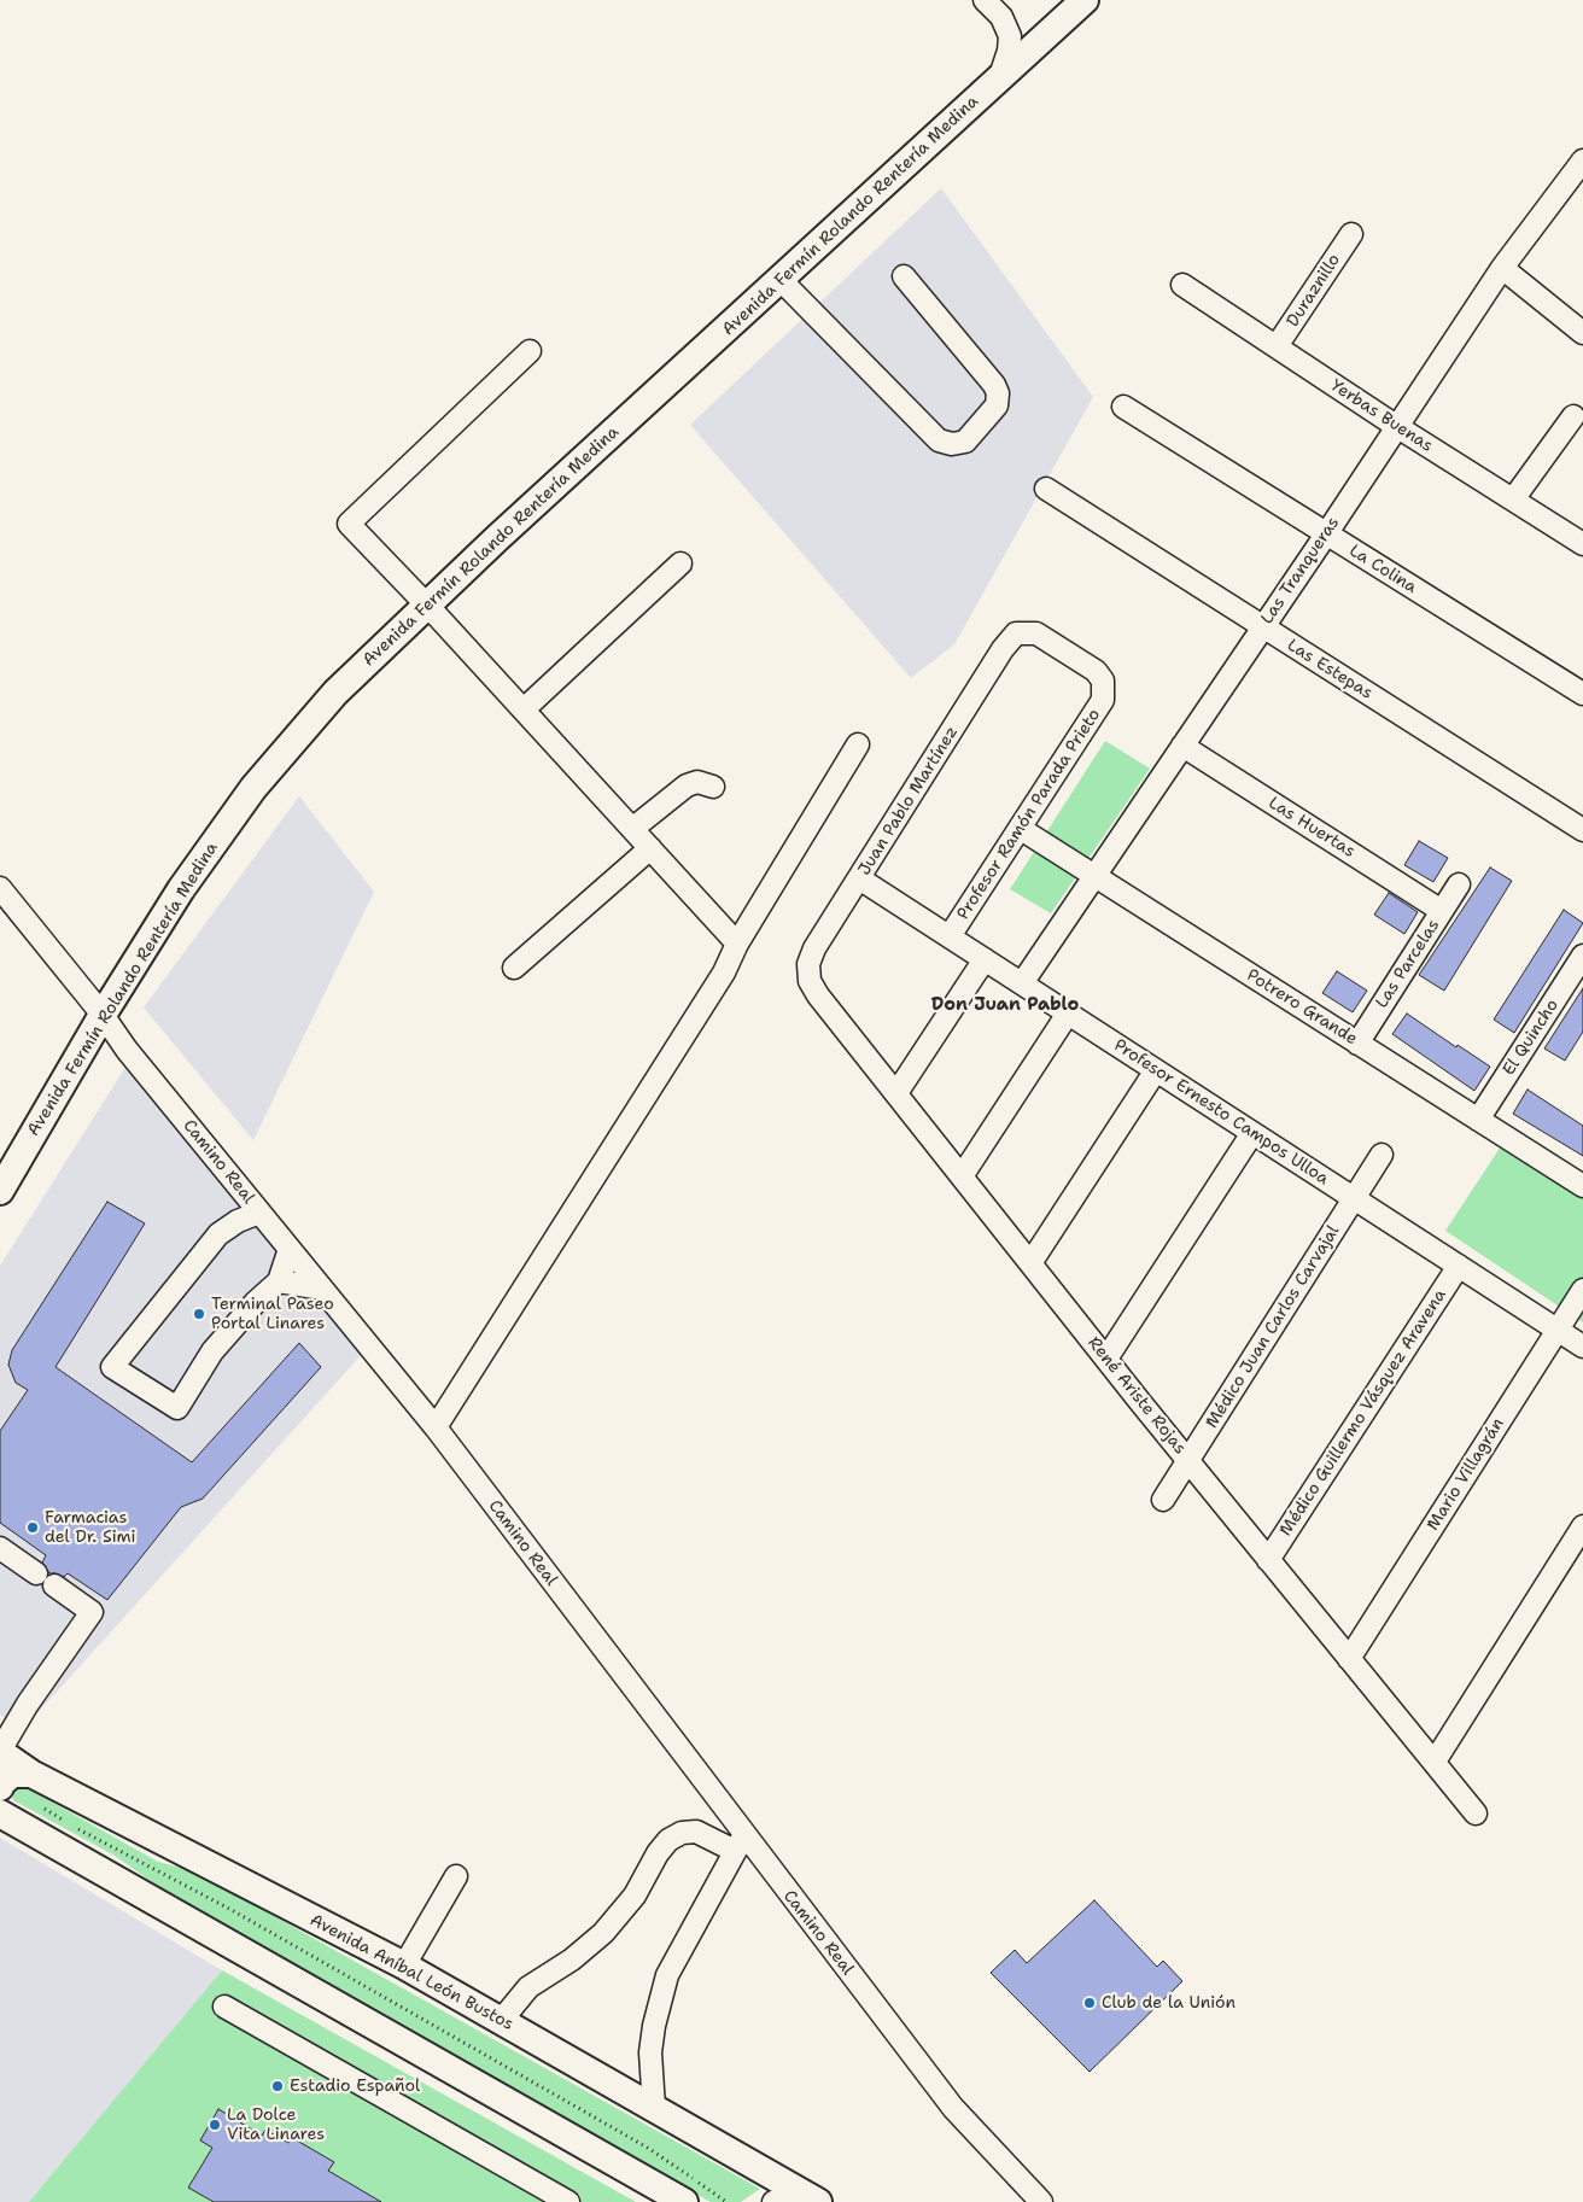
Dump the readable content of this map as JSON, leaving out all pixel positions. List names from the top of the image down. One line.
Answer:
{"streets":{"main road":["Avenida Fermín Rolando Rentería Medina","Avenida Aníbal León Bustos"],"street":["Duraznillo","Yerbas Buenas","La Colina","Las Tranqueras","Las Estepas","Juan Pablo Martínez","Profesor Ramón Parada Prieto","Las Huertas","Las Parcelas","Potrero Grande","El Quincho","Profesor Ernesto Campos Ulloa","Camino Real","Médico Juan Carlos Carvajal","René Ariste Rojas","Médico Guillermo Vásquez Aravena","Mario Villagrán"]},"crossings":[["Avenida Fermín Rolando Rentería Medina","Camino Real"],["Duraznillo","Yerbas Buenas"],["Yerbas Buenas","Las Tranqueras"],["La Colina","Las Tranqueras"],["Las Tranqueras","Las Estepas"],["Las Tranqueras","Las Huertas"],["Las Tranqueras","Potrero Grande"],["Las Tranqueras","Profesor Ernesto Campos Ulloa"],["Juan Pablo Martínez","Profesor Ramón Parada Prieto"],["Juan Pablo Martínez","Profesor Ernesto Campos Ulloa"],["Juan Pablo Martínez","René Ariste Rojas"],["Profesor Ramón Parada Prieto","Potrero Grande"],["Profesor Ramón Parada Prieto","Profesor Ernesto Campos Ulloa"],["Las Huertas","Las Parcelas"],["Las Parcelas","Potrero Grande"],["Potrero Grande","El Quincho"],["Profesor Ernesto Campos Ulloa","Médico Juan Carlos Carvajal"],["Profesor Ernesto Campos Ulloa","Médico Guillermo Vásquez Aravena"],["Profesor Ernesto Campos Ulloa","Mario Villagrán"],["Médico Juan Carlos Carvajal","René Ariste Rojas"],["René Ariste Rojas","Médico Guillermo Vásquez Aravena"],["René Ariste Rojas","Mario Villagrán"]],"districts":["Don Juan Pablo"],"places":["Terminal Paseo Portal Linares","Farmacias del Dr. Simi","Club de la Unión","Estadio Español","La Dolce Vita Linares"]}
